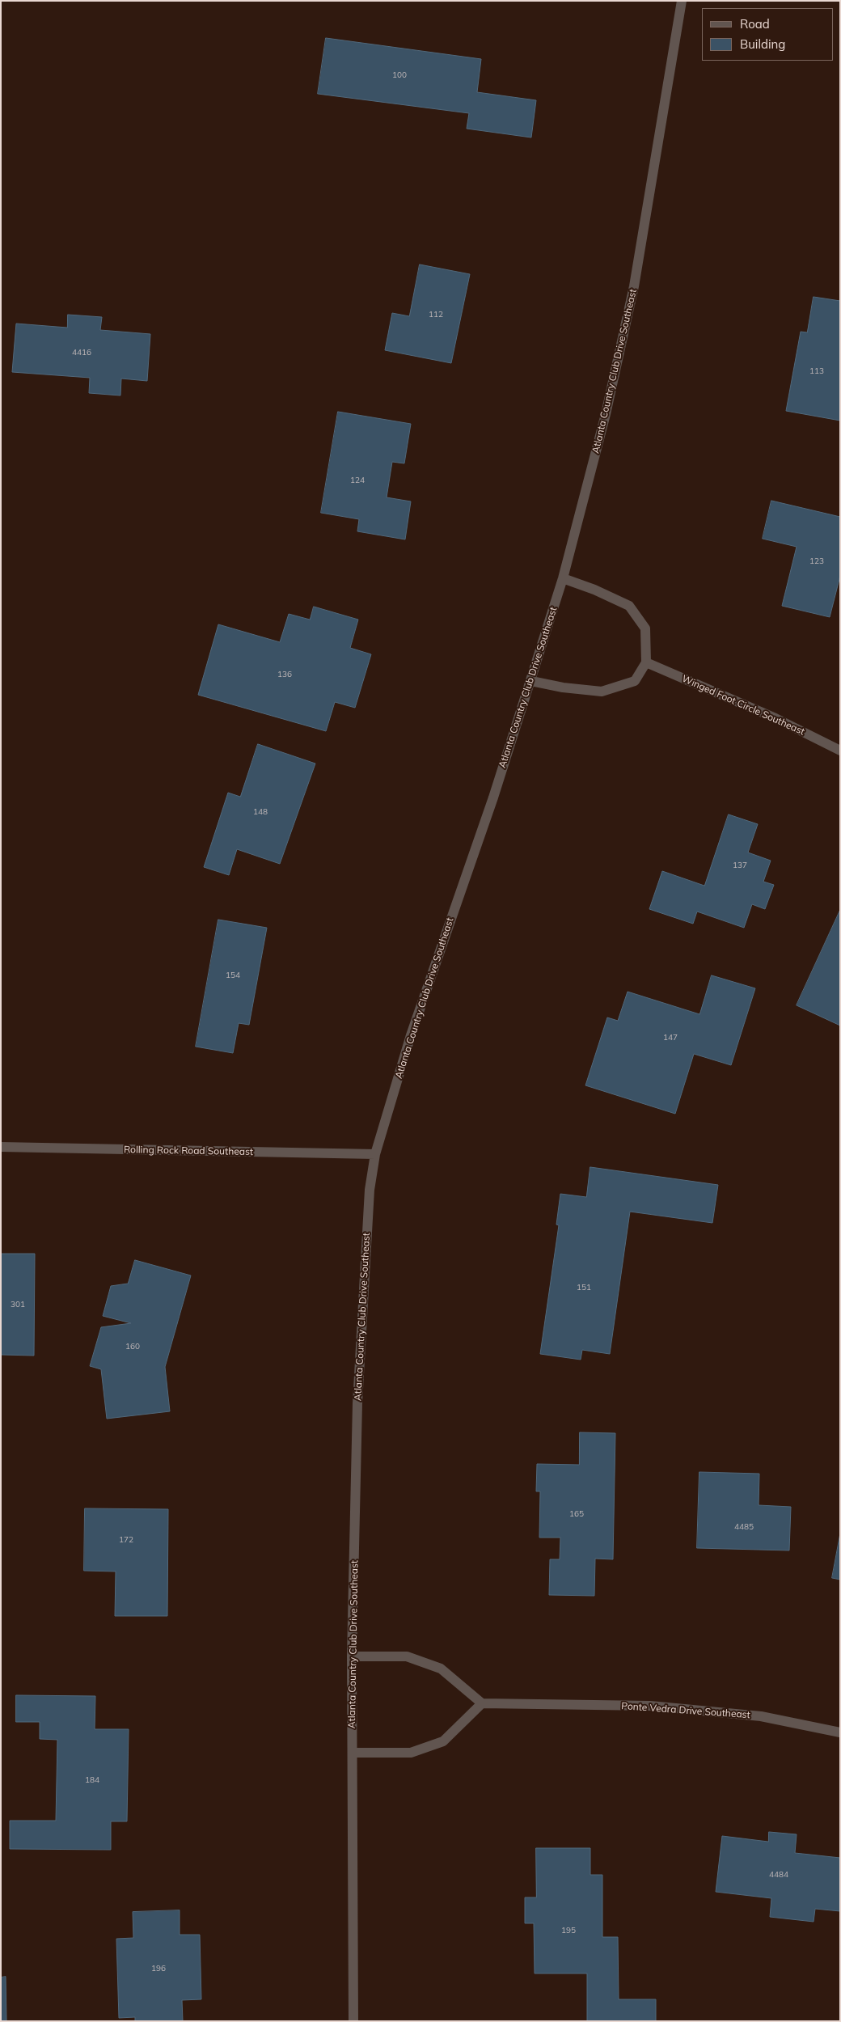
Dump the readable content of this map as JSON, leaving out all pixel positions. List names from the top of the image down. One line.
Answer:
{"streets":{"street":["Atlanta Country Club Drive Southeast","Winged Foot Circle Southeast","Rolling Rock Road Southeast","Ponte Vedra Drive Southeast"]},"crossings":[["Atlanta Country Club Drive Southeast","Rolling Rock Road Southeast"]],"house_numbers":["100","112","4416","113","124","123","136","148","137","154","147","151","301","160","165","4485","172","184","4484","195","196"],"legend":["Road","Building"]}
